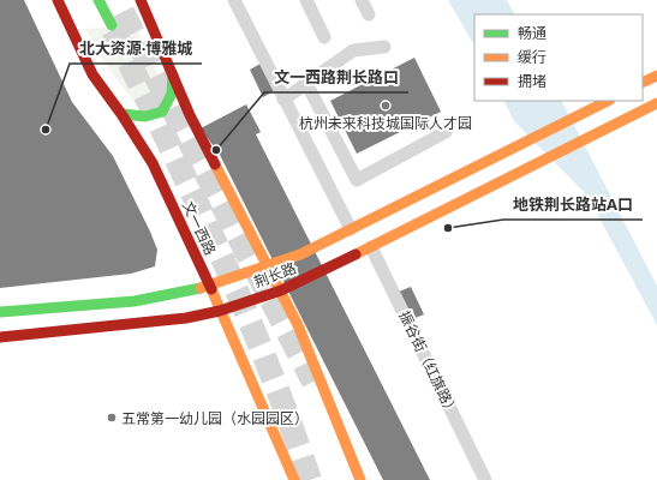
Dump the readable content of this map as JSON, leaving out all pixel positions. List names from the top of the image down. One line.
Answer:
{"streets":{"main road":["文一西路","荆长路"],"street":["振谷街（红旗路）"]},"crossings":[["文一西路","荆长路"],["荆长路","振谷街（红旗路）"]],"places":["杭州未来科技城国际人才园","北大资源·博雅城","文一西路荆长路口","地铁荆长路站A口","五常第一幼儿园（水园园区）"],"legend":["畅通","缓行","拥堵"]}
